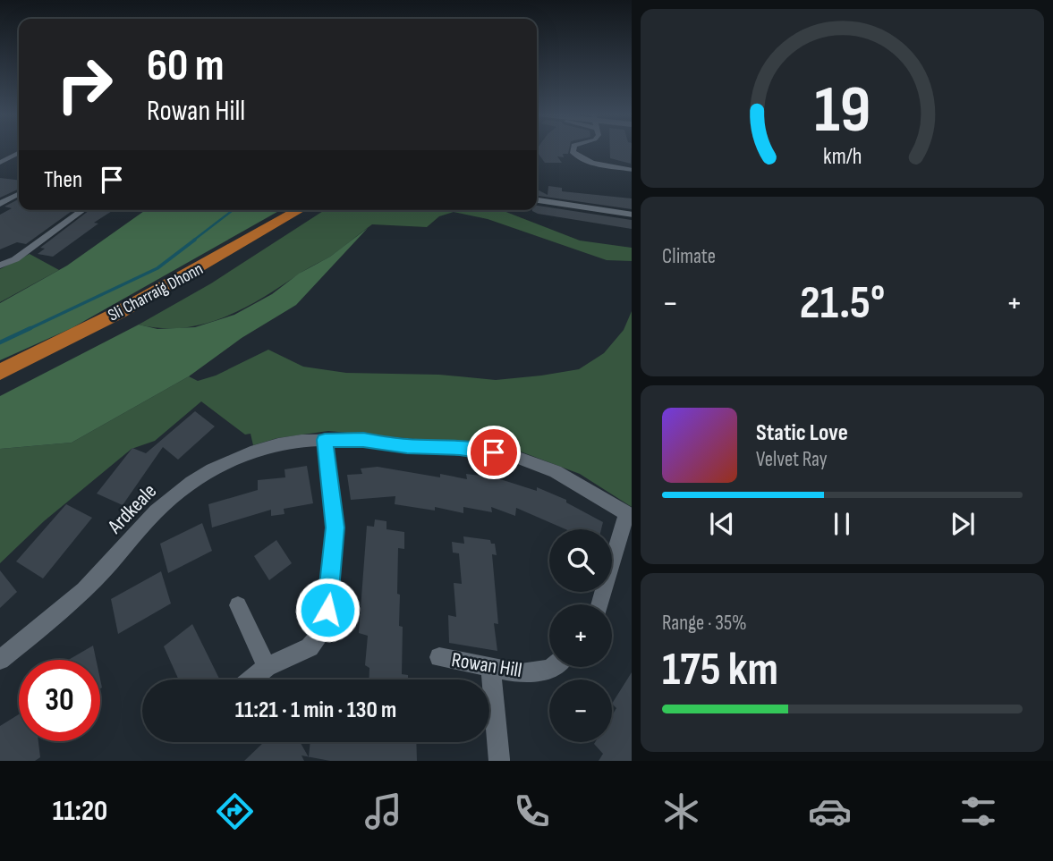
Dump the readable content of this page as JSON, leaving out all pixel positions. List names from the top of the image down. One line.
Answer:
{"streets":{"highway":["Sli Charraig Dhonn"],"street":["Ardkeale","Rowan Hill"]},"page":{"turn":["60 m","Rowan Hill"],"then":"Then","tile":["Climate",["Range · 35%","175 km"]],"heat":["−","21.5°","+"],"song":["Static Love","Velvet Ray"],"map_buttons":["+","−"],"limit":"30","trip":"11:21 · 1 min · 130 m","tabs":"11:20","gauge":["19","km/h"]}}
